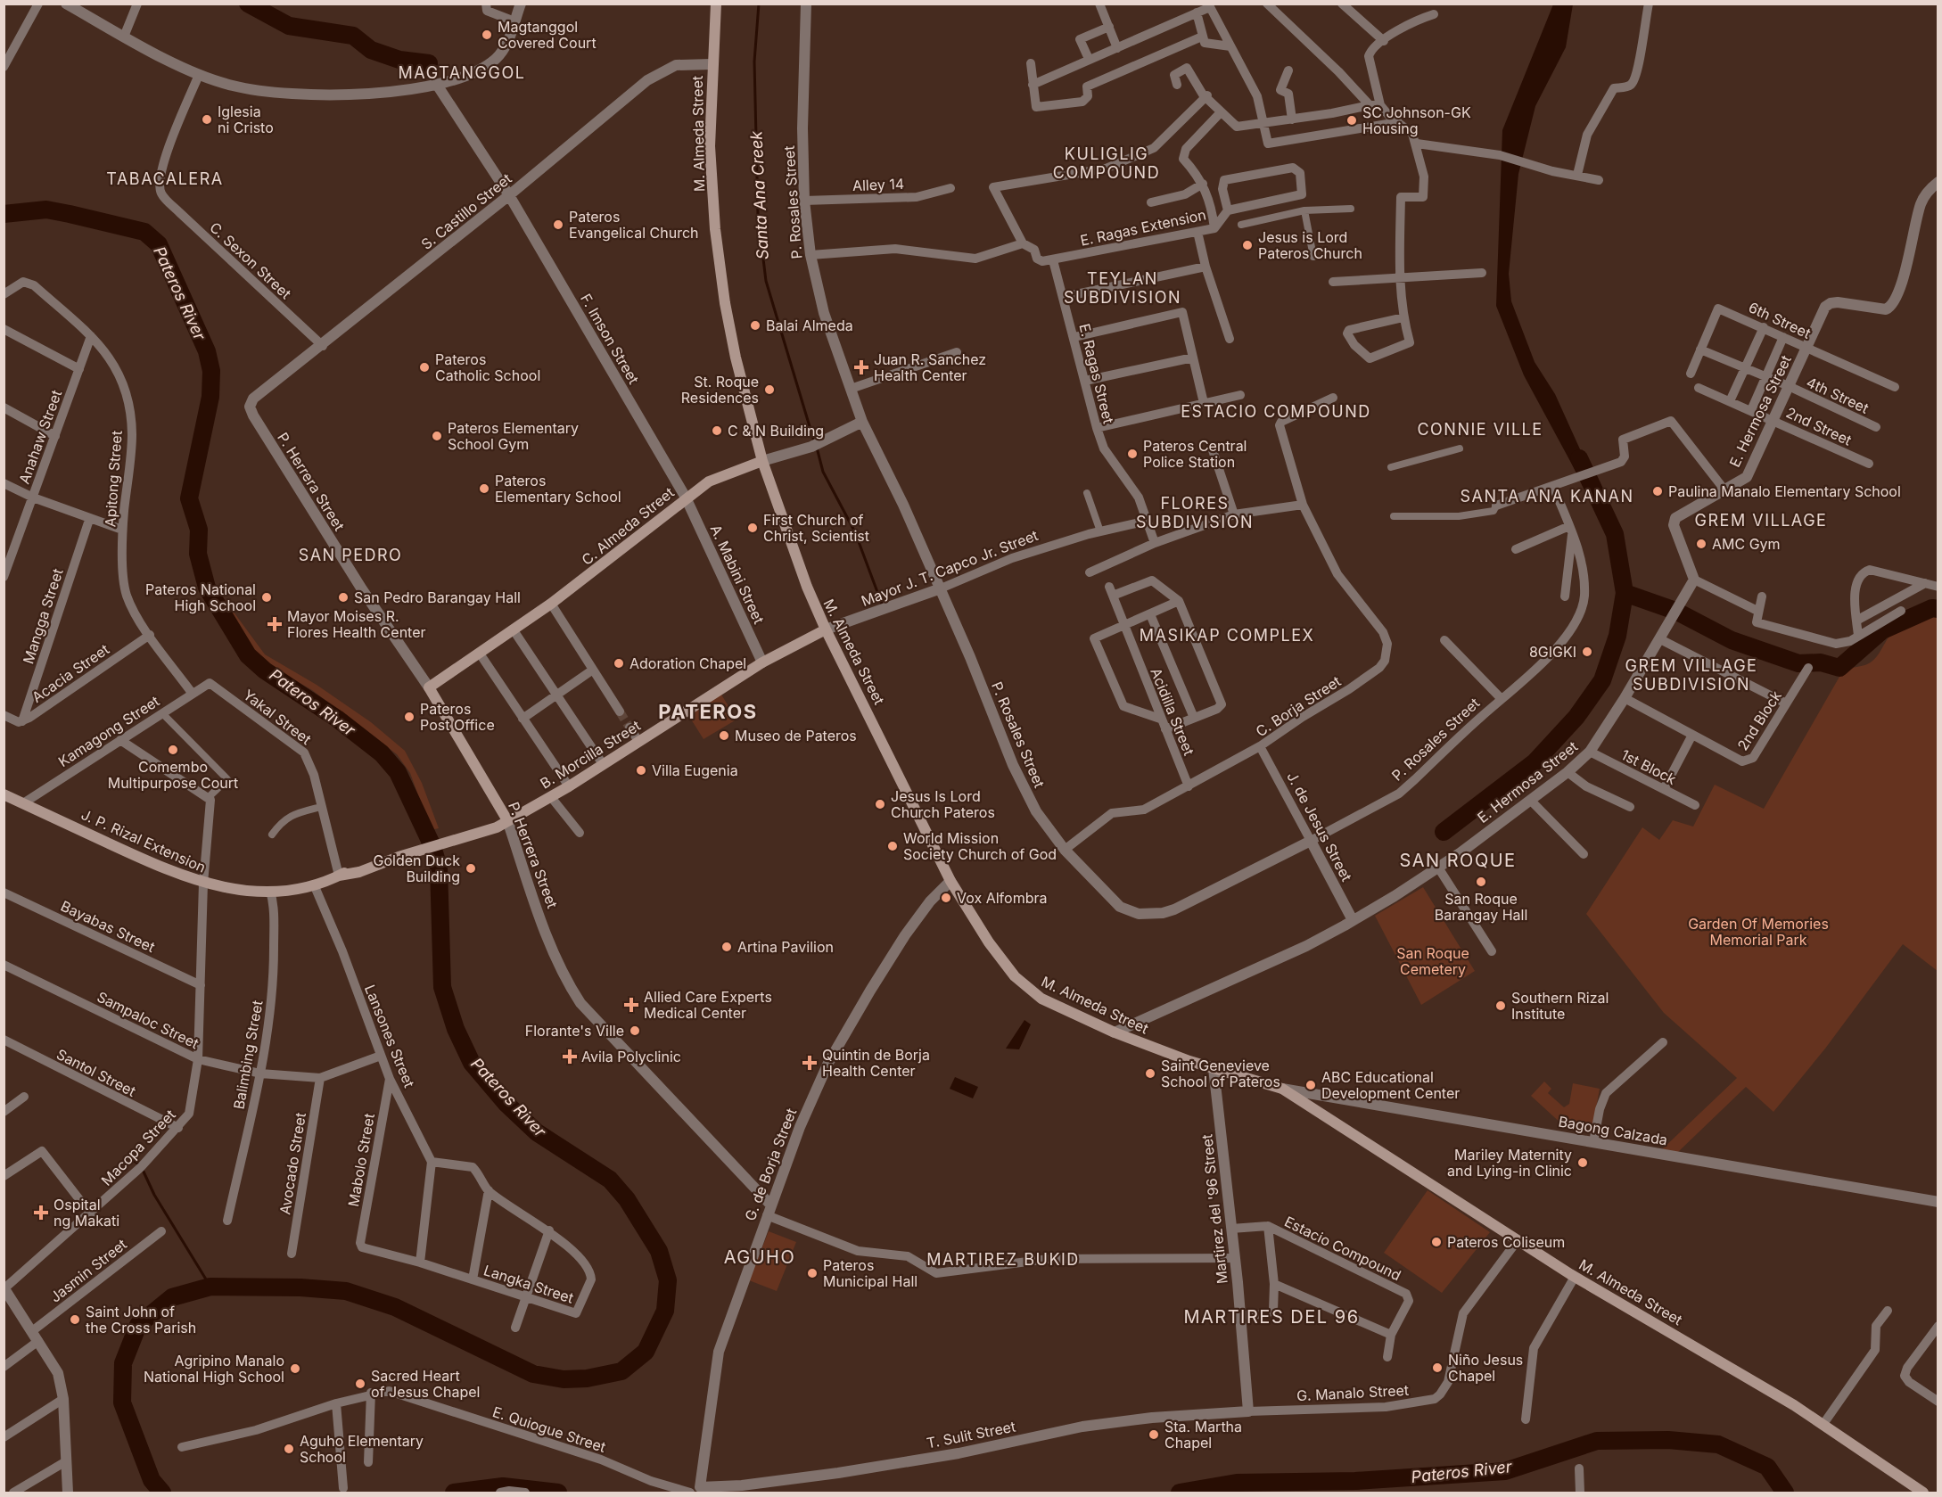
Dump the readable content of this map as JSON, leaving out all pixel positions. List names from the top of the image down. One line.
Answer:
{"streets":{"main road":["M. Almeda Street","P. Herrera Street","C. Almeda Street","B. Morcilla Street","J. P. Rizal Extension"],"street":["Alley 14","P. Rosales Street","S. Castillo Street","E. Ragas Extension","C. Sexon Street","6th Street","F. Imson Street","E. Ragas Street","4th Street","E. Hermosa Street","2nd Street","Anahaw Street","Apitong Street","Mayor J. T. Capco Jr. Street","A. Mabini Street","Mangga Street","Acacia Street","C. Borja Street","Acidilla Street","Yakal Street","2nd Block","Kamagong Street","1st Block","J. de Jesus Street","Bayabas Street","Sampaloc Street","Lansones Street","Balimbing Street","Santol Street","Bagong Calzada","Macopa Street","Mabolo Street","Avocado Street","G. de Borja Street","Martirez del '96 Street","Estacio Compound","Jasmin Street","Langka Street","G. Manalo Street","E. Quiogue Street","T. Sulit Street"]},"crossings":[["M. Almeda Street","S. Castillo Street"],["M. Almeda Street","E. Hermosa Street"],["M. Almeda Street","C. Almeda Street"],["M. Almeda Street","Mayor J. T. Capco Jr. Street"],["M. Almeda Street","B. Morcilla Street"],["M. Almeda Street","Bagong Calzada"],["M. Almeda Street","G. de Borja Street"],["M. Almeda Street","Martirez del '96 Street"],["M. Almeda Street","G. Manalo Street"],["Alley 14","P. Rosales Street"],["P. Rosales Street","C. Almeda Street"],["P. Rosales Street","Mayor J. T. Capco Jr. Street"],["P. Rosales Street","C. Borja Street"],["P. Rosales Street","J. de Jesus Street"],["S. Castillo Street","C. Sexon Street"],["S. Castillo Street","F. Imson Street"],["S. Castillo Street","P. Herrera Street"],["E. Ragas Extension","E. Ragas Street"],["6th Street","4th Street"],["6th Street","E. Hermosa Street"],["F. Imson Street","C. Almeda Street"],["F. Imson Street","A. Mabini Street"],["E. Ragas Street","Mayor J. T. Capco Jr. Street"],["4th Street","E. Hermosa Street"],["E. Hermosa Street","2nd Street"],["E. Hermosa Street","2nd Block"],["E. Hermosa Street","1st Block"],["E. Hermosa Street","J. de Jesus Street"],["Anahaw Street","Apitong Street"],["Apitong Street","Acacia Street"],["Apitong Street","Kamagong Street"],["P. Herrera Street","C. Almeda Street"],["P. Herrera Street","B. Morcilla Street"],["P. Herrera Street","G. de Borja Street"],["C. Almeda Street","A. Mabini Street"],["Mayor J. T. Capco Jr. Street","B. Morcilla Street"],["A. Mabini Street","B. Morcilla Street"],["Mangga Street","Acacia Street"],["C. Borja Street","Acidilla Street"],["C. Borja Street","J. de Jesus Street"],["Yakal Street","Kamagong Street"],["Yakal Street","B. Morcilla Street"],["Yakal Street","J. P. Rizal Extension"],["Kamagong Street","J. P. Rizal Extension"],["B. Morcilla Street","J. P. Rizal Extension"],["J. P. Rizal Extension","Lansones Street"],["J. P. Rizal Extension","Balimbing Street"],["J. P. Rizal Extension","Macopa Street"],["Bayabas Street","Macopa Street"],["Sampaloc Street","Lansones Street"],["Sampaloc Street","Balimbing Street"],["Sampaloc Street","Macopa Street"],["Sampaloc Street","Avocado Street"],["Lansones Street","Mabolo Street"],["Lansones Street","Langka Street"],["Santol Street","Macopa Street"],["Mabolo Street","Langka Street"],["G. de Borja Street","E. Quiogue Street"],["G. de Borja Street","T. Sulit Street"],["Martirez del '96 Street","Estacio Compound"],["Martirez del '96 Street","G. Manalo Street"],["Martirez del '96 Street","T. Sulit Street"],["G. Manalo Street","T. Sulit Street"],["E. Quiogue Street","T. Sulit Street"]],"districts":["MAGTANGGOL","KULIGLIG COMPOUND","TABACALERA","TEYLAN SUBDIVISION","ESTACIO COMPOUND","CONNIE VILLE","SANTA ANA KANAN","FLORES SUBDIVISION","GREM VILLAGE","SAN PEDRO","MASIKAP COMPLEX","GREM VILLAGE SUBDIVISION","PATEROS","SAN ROQUE","AGUHO","MARTIREZ BUKID","MARTIRES DEL 96"],"water":["Santa Ana Creek","Pateros River"],"parks":["Garden Of Memories Memorial Park","San Roque Cemetery"],"places":{"other":["Magtanggol Covered Court","Iglesia ni Cristo","SC Johnson-GK Housing","Pateros Evangelical Church","Jesus is Lord Pateros Church","Balai Almeda","Pateros Catholic School","St. Roque Residences","C & N Building","Pateros Elementary School Gym","Pateros Central Police Station","Pateros Elementary School","Paulina Manalo Elementary School","First Church of Christ, Scientist","AMC Gym","Pateros National High School","San Pedro Barangay Hall","8GIGKI","Adoration Chapel","Pateros Post Office","Museo de Pateros","Comembo Multipurpose Court","Villa Eugenia","Jesus Is Lord Church Pateros","World Mission Society Church of God","Golden Duck Building","San Roque Barangay Hall","Vox Alfombra","Artina Pavilion","Southern Rizal Institute","Florante's Ville","Saint Genevieve School of Pateros","ABC Educational Development Center","Mariley Maternity and Lying-in Clinic","Pateros Coliseum","Pateros Municipal Hall","Saint John of the Cross Parish","Niño Jesus Chapel","Agripino Manalo National High School","Sacred Heart of Jesus Chapel","Sta. Martha Chapel","Aguho Elementary School"],"health":["Juan R. Sanchez Health Center","Mayor Moises R. Flores Health Center","Allied Care Experts Medical Center","Avila Polyclinic","Quintin de Borja Health Center","Ospital ng Makati"]}}
